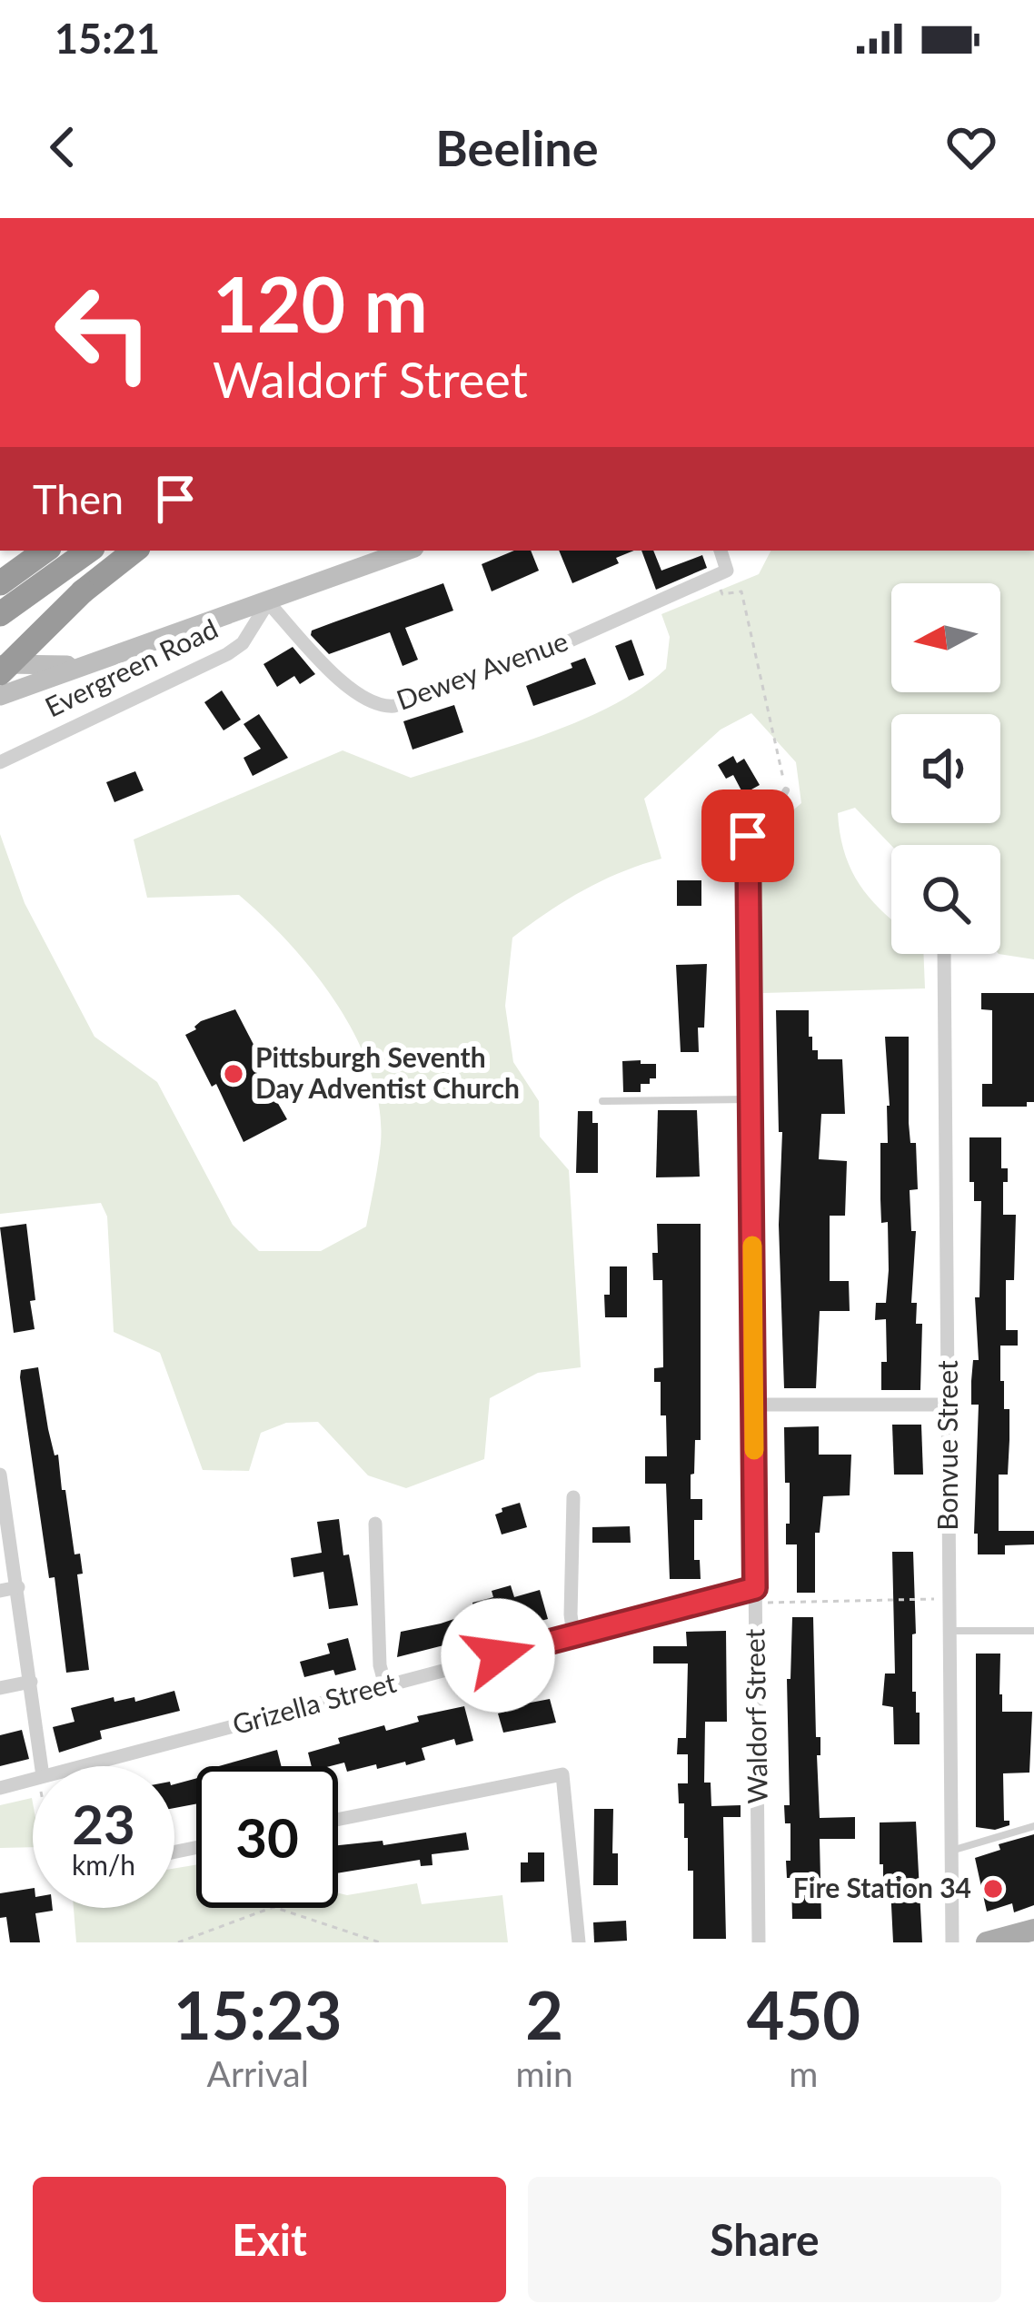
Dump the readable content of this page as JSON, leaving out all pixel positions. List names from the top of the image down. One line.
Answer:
{"streets":{"main road":["Evergreen Road"],"street":["Dewey Avenue","Bonvue Street","Grizella Street","Waldorf Street"]},"crossings":[["Evergreen Road","Dewey Avenue"],["Grizella Street","Waldorf Street"]],"places":["Pittsburgh Seventh Day Adventist Church","Fire Station 34"],"north":"left","page":{"status":"15:21","header":"Beeline","turn":["120 m","Waldorf Street"],"then":"Then","speed":"23 km/h","limit":"30","eta":["15:23","Arrival","2","min","450","m"],"buttons":["Exit","Share"]}}
